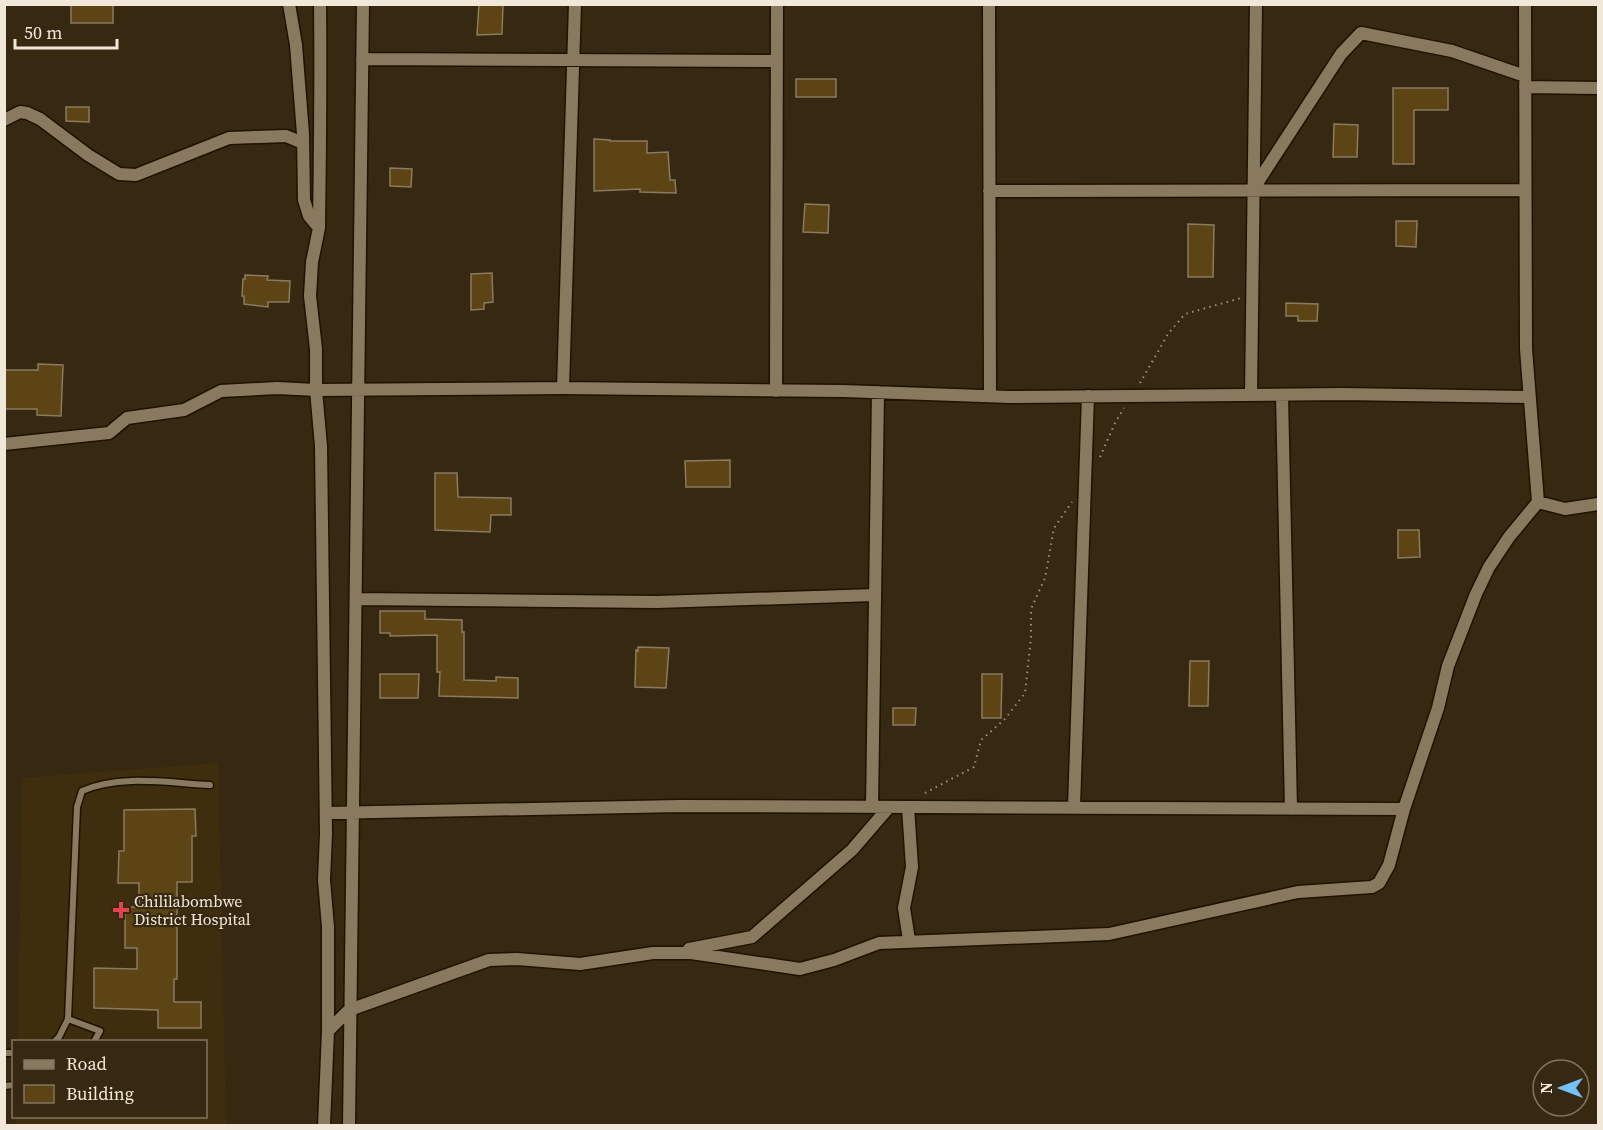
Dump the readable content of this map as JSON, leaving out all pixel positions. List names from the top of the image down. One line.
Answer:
{"places":{"health":["Chililabombwe District Hospital"]},"legend":["Road","Building"],"scale_bar":"50 m","north":"left"}
